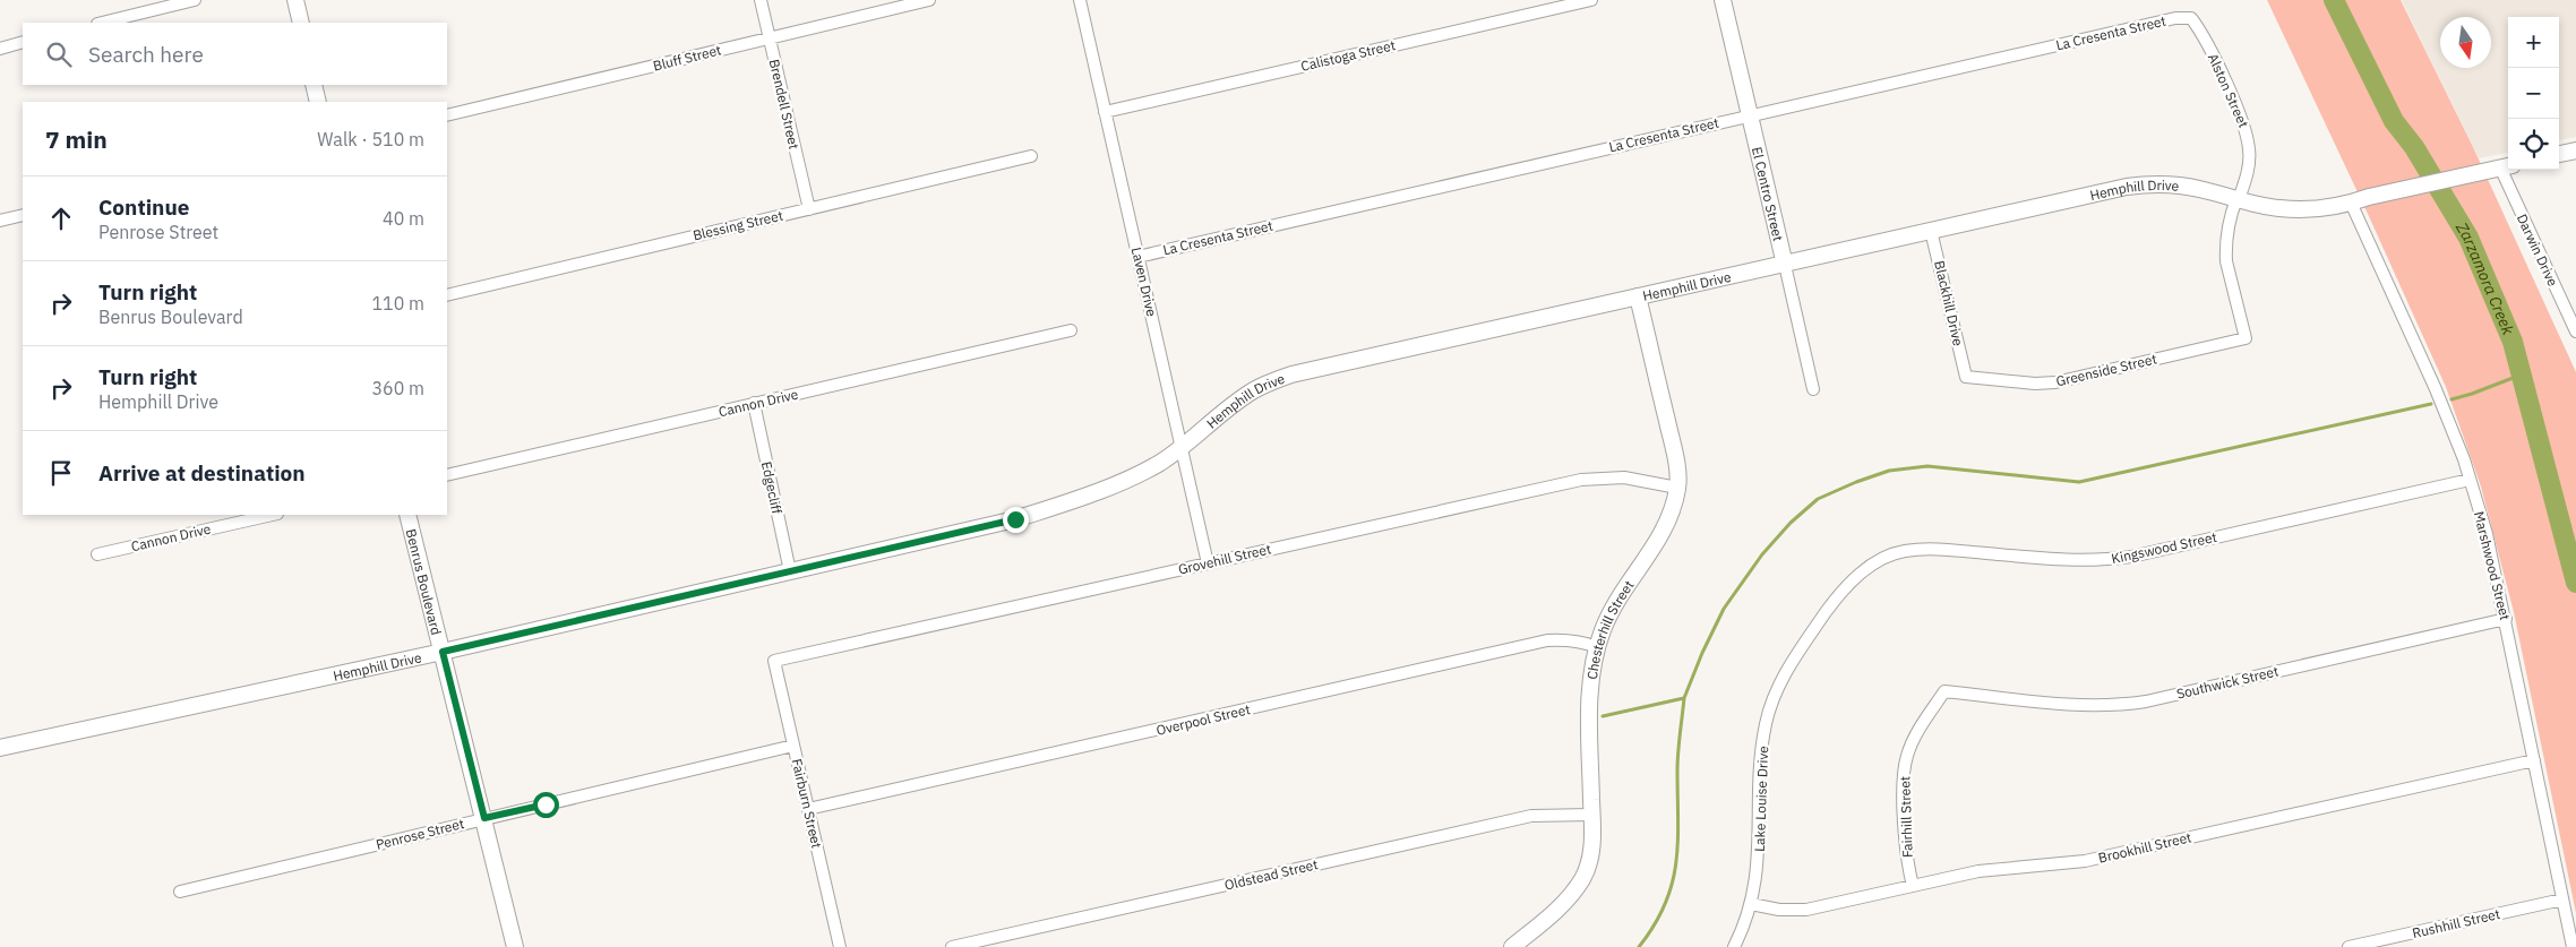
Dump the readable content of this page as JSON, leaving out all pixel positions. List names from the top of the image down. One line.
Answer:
{"streets":{"street":["La Cresenta Street","Calistoga Street","Bluff Street","Alston Street","Brendell Street","Hemphill Drive","El Centro Street","Blessing Street","Darwin Drive","Laven Drive","Blackhill Drive","Greenside Street","Cannon Drive","Edgecliff","Kingswood Street","Grovehill Street","Marshwood Street","Benrus Boulevard","Chesterhill Street","Southwick Street","Overpool Street","Lake Louise Drive","Fairburn Street","Fairhill Street","Penrose Street","Brookhill Street","Oldstead Street","Rushhill Street"]},"crossings":[["La Cresenta Street","Alston Street"],["La Cresenta Street","El Centro Street"],["La Cresenta Street","Laven Drive"],["Calistoga Street","Laven Drive"],["Bluff Street","Brendell Street"],["Alston Street","Hemphill Drive"],["Alston Street","Greenside Street"],["Brendell Street","Blessing Street"],["Hemphill Drive","El Centro Street"],["Hemphill Drive","Darwin Drive"],["Hemphill Drive","Laven Drive"],["Hemphill Drive","Blackhill Drive"],["Hemphill Drive","Edgecliff"],["Hemphill Drive","Marshwood Street"],["Hemphill Drive","Benrus Boulevard"],["Hemphill Drive","Chesterhill Street"],["Laven Drive","Grovehill Street"],["Blackhill Drive","Greenside Street"],["Cannon Drive","Edgecliff"],["Kingswood Street","Marshwood Street"],["Kingswood Street","Lake Louise Drive"],["Grovehill Street","Chesterhill Street"],["Grovehill Street","Fairburn Street"],["Marshwood Street","Southwick Street"],["Marshwood Street","Brookhill Street"],["Marshwood Street","Rushhill Street"],["Benrus Boulevard","Penrose Street"],["Chesterhill Street","Overpool Street"],["Chesterhill Street","Oldstead Street"],["Southwick Street","Fairhill Street"],["Overpool Street","Fairburn Street"],["Lake Louise Drive","Brookhill Street"],["Fairburn Street","Penrose Street"],["Fairhill Street","Brookhill Street"]],"water":["Zarzamora Creek"],"north":"bottom","page":{"map_buttons":["+","−"],"search":"Search here","heading":["7 min","Walk · 510 m"],"list":[["Continue","Penrose Street","40 m"],["Turn right","Benrus Boulevard","110 m"],["Turn right","Hemphill Drive","360 m"],"Arrive at destination"]}}
